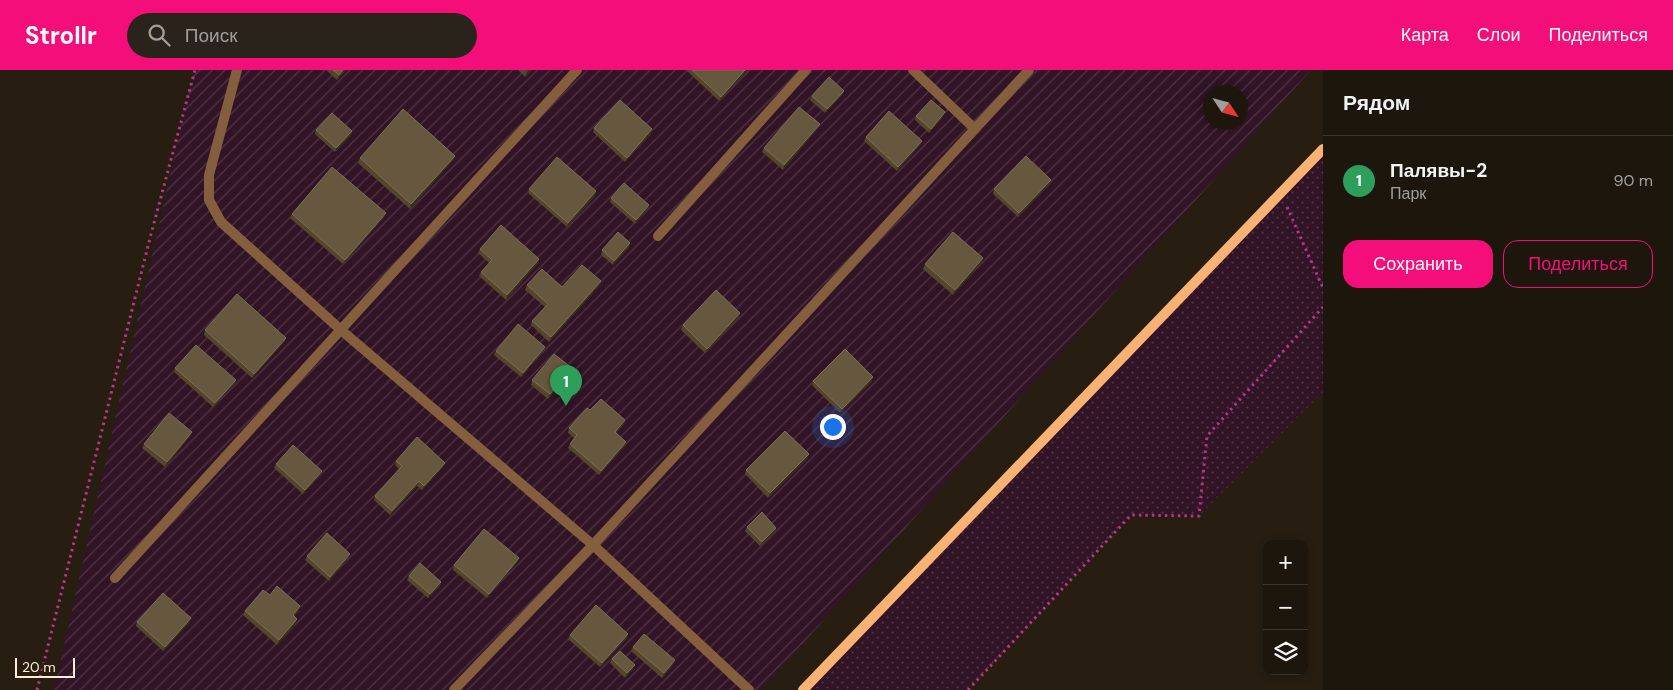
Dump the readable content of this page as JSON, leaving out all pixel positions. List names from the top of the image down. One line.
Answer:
{"scale_bar":"20 m","north":"bottom right","page":{"header":"Strollr","search":"Поиск","nav":["Карта","Слои","Поделиться"],"heading":"Рядом","list":[{"mark":"1","name":"Палявы-2","note":"Парк","value":"90 m"}],"buttons":["Сохранить","Поделиться"],"pins":"1","map_buttons":["+","−"],"scale":"20 m"}}
